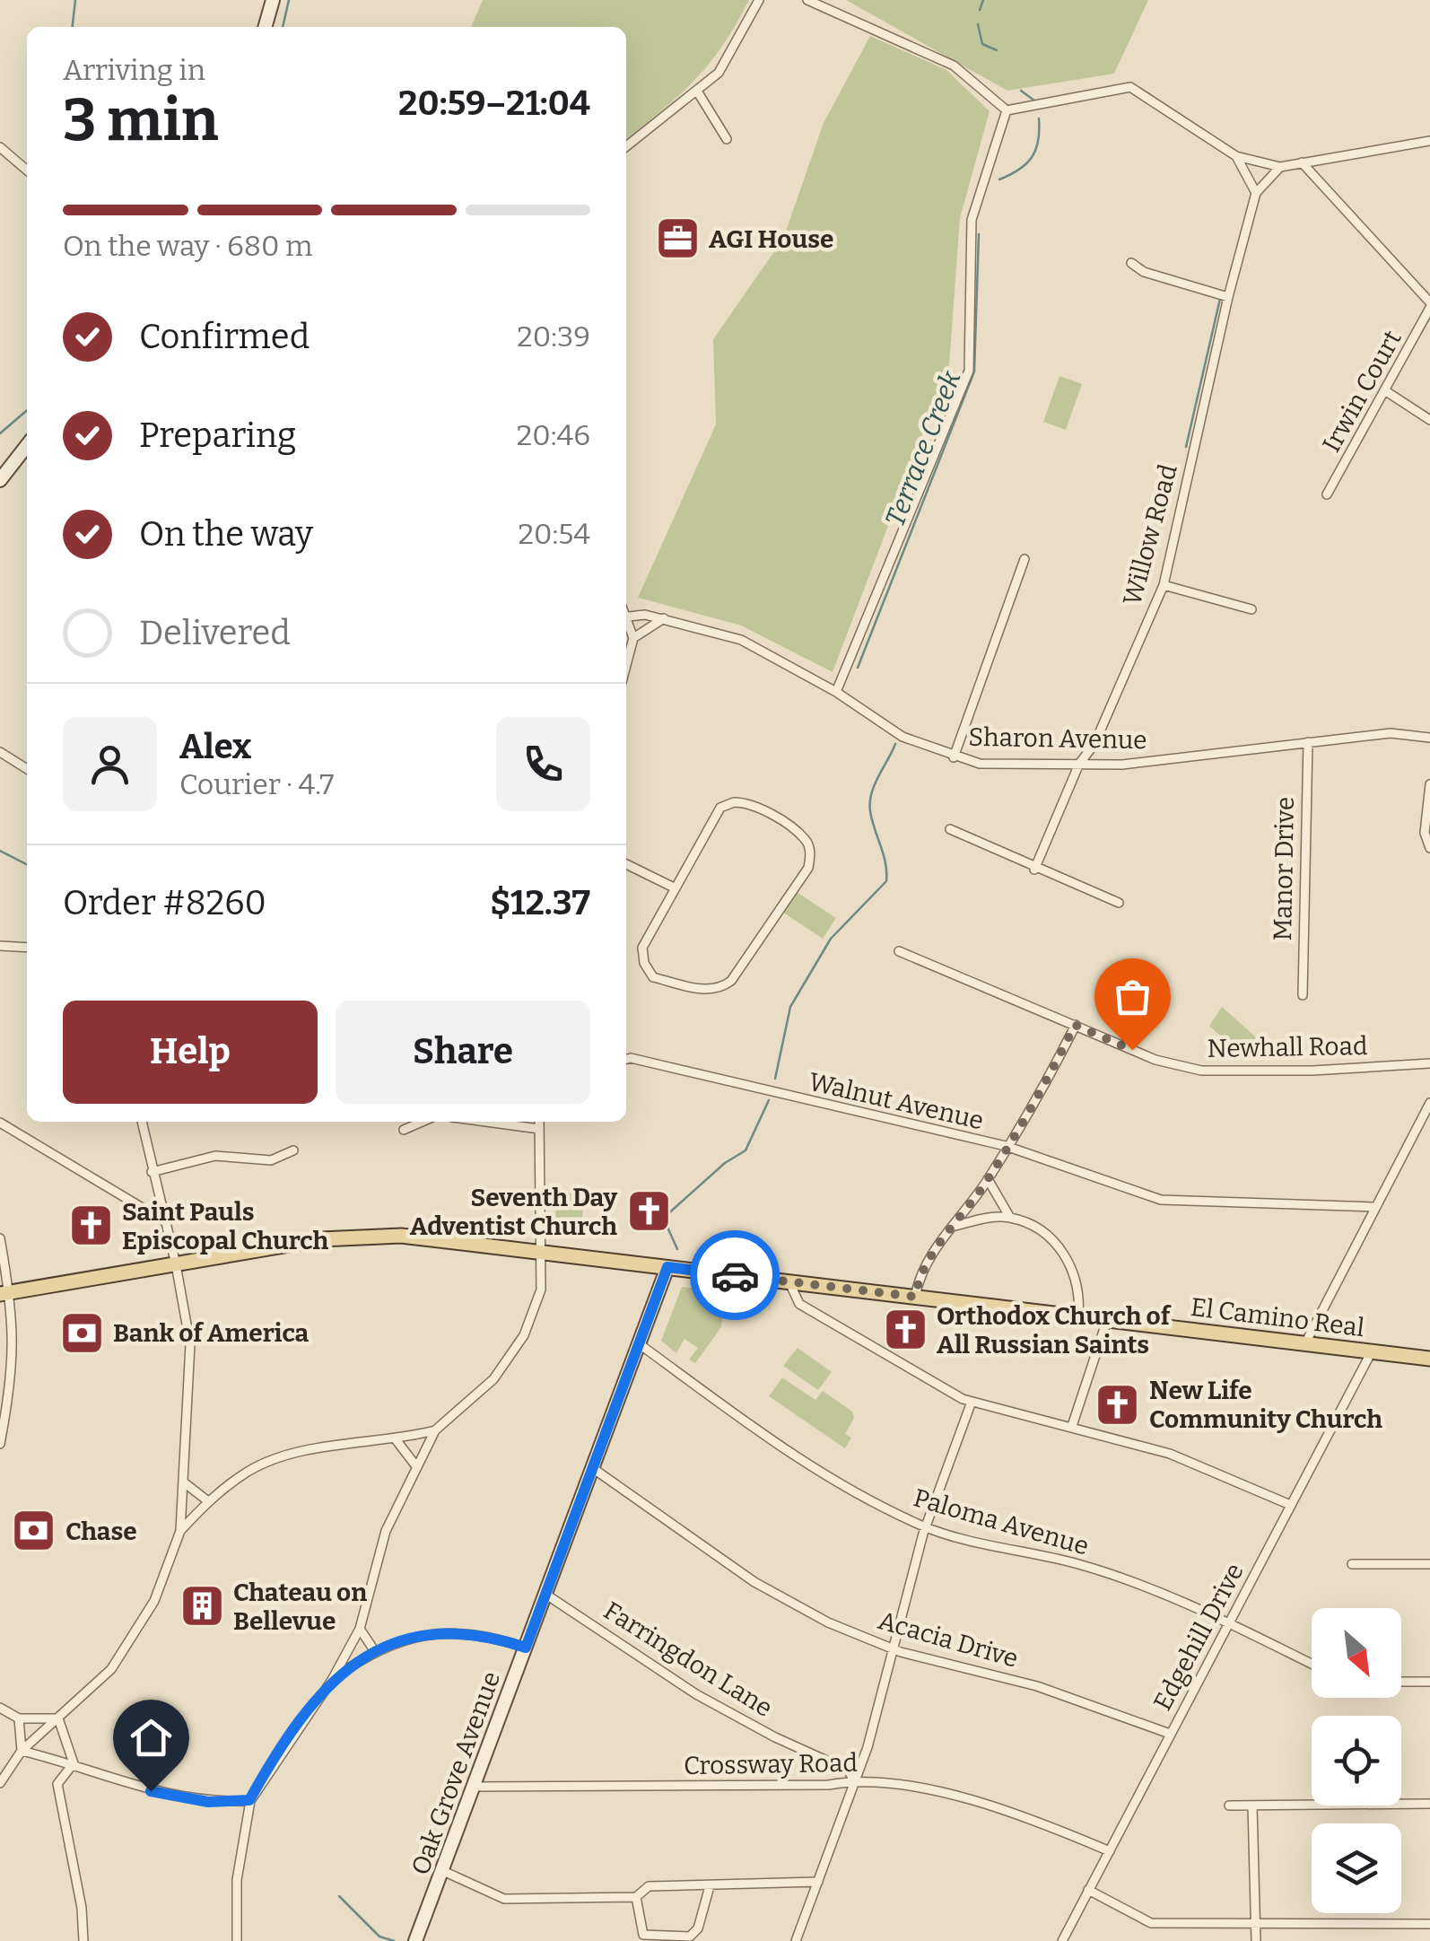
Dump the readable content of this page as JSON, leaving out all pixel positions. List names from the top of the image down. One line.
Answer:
{"streets":{"main road":["El Camino Real"],"street":["Irwin Court","Willow Road","Sharon Avenue","Manor Drive","Newhall Road","Walnut Avenue","Paloma Avenue","Edgehill Drive","Acacia Drive","Farringdon Lane","Crossway Road","Oak Grove Avenue"]},"crossings":[["Willow Road","Sharon Avenue"],["Sharon Avenue","Manor Drive"],["El Camino Real","Edgehill Drive"],["El Camino Real","Oak Grove Avenue"],["Paloma Avenue","Edgehill Drive"],["Paloma Avenue","Oak Grove Avenue"],["Edgehill Drive","Acacia Drive"],["Edgehill Drive","Crossway Road"],["Acacia Drive","Oak Grove Avenue"],["Farringdon Lane","Crossway Road"],["Farringdon Lane","Oak Grove Avenue"],["Crossway Road","Oak Grove Avenue"]],"water":["Terrace Creek"],"places":{"office":["AGI House"],"church":["Seventh Day Adventist Church","Saint Pauls Episcopal Church","Orthodox Church of All Russian Saints","New Life Community Church"],"bank":["Bank of America","Chase"],"building":["Chateau on Bellevue"]},"north":"bottom right","page":{"heading":["3 min","Arriving in","20:59–21:04"],"panel":["Alex","Courier · 4.7","Order #8260","$12.37"],"bar":"On the way · 680 m","list":[["Confirmed","20:39"],["Preparing","20:46"],["On the way","20:54"],"Delivered"],"buttons":["Help","Share"]}}
